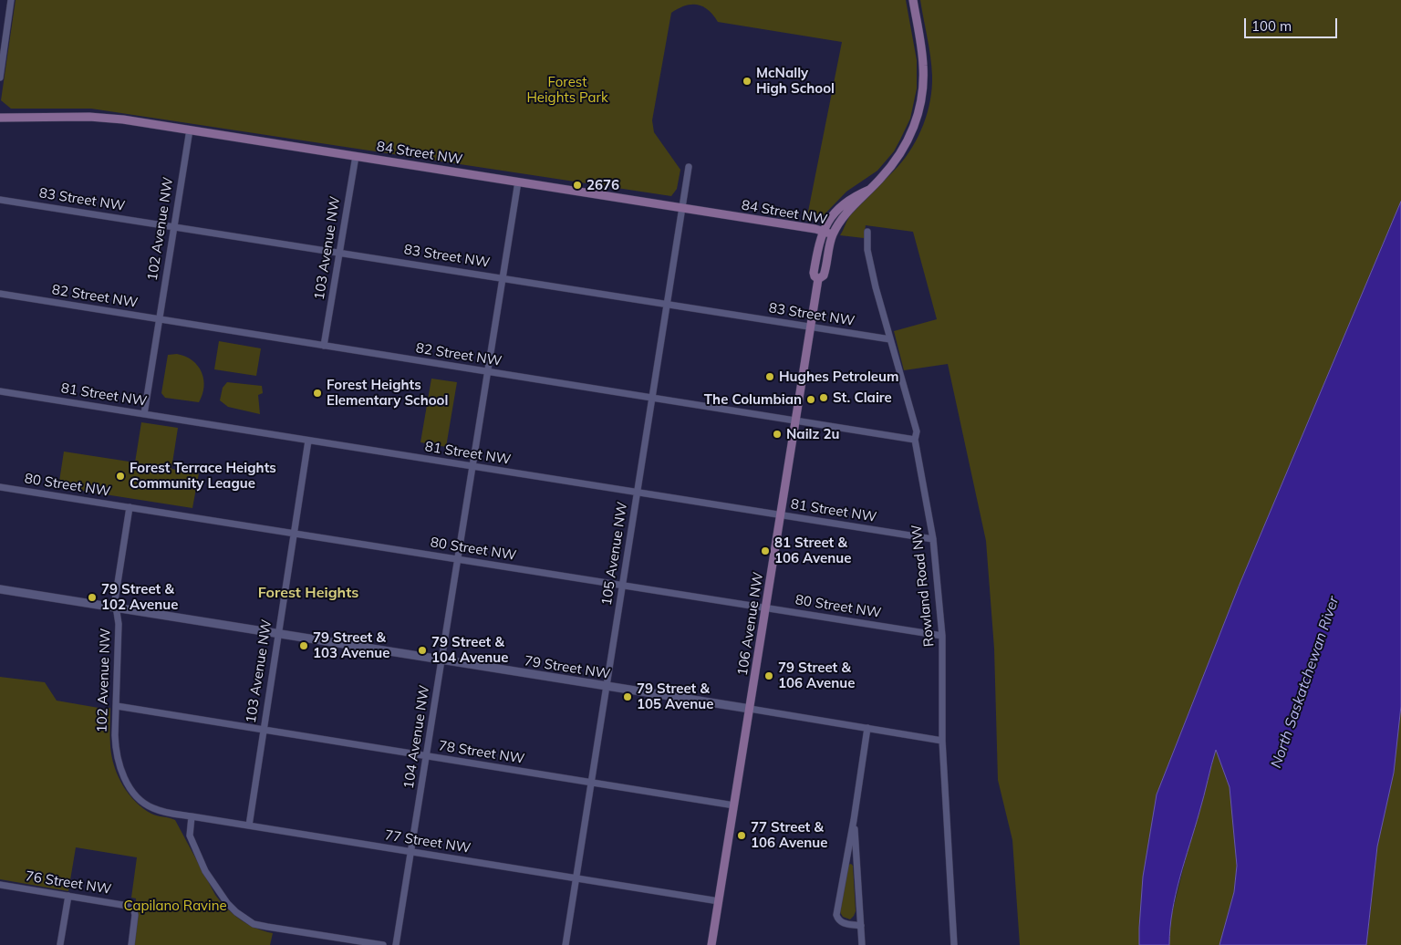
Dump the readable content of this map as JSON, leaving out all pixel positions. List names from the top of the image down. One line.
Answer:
{"streets":{"main road":["84 Street NW","106 Avenue NW"],"street":["83 Street NW","102 Avenue NW","103 Avenue NW","82 Street NW","81 Street NW","80 Street NW","105 Avenue NW","Rowland Road NW","79 Street NW","104 Avenue NW","78 Street NW","77 Street NW","76 Street NW"]},"crossings":[["84 Street NW","102 Avenue NW"],["84 Street NW","103 Avenue NW"],["84 Street NW","105 Avenue NW"],["84 Street NW","106 Avenue NW"],["84 Street NW","104 Avenue NW"],["83 Street NW","102 Avenue NW"],["83 Street NW","103 Avenue NW"],["83 Street NW","105 Avenue NW"],["83 Street NW","Rowland Road NW"],["83 Street NW","106 Avenue NW"],["83 Street NW","104 Avenue NW"],["102 Avenue NW","82 Street NW"],["102 Avenue NW","81 Street NW"],["102 Avenue NW","80 Street NW"],["102 Avenue NW","79 Street NW"],["102 Avenue NW","78 Street NW"],["102 Avenue NW","77 Street NW"],["103 Avenue NW","82 Street NW"],["103 Avenue NW","81 Street NW"],["103 Avenue NW","80 Street NW"],["103 Avenue NW","79 Street NW"],["103 Avenue NW","78 Street NW"],["103 Avenue NW","77 Street NW"],["82 Street NW","105 Avenue NW"],["82 Street NW","Rowland Road NW"],["82 Street NW","106 Avenue NW"],["82 Street NW","104 Avenue NW"],["81 Street NW","105 Avenue NW"],["81 Street NW","Rowland Road NW"],["81 Street NW","106 Avenue NW"],["81 Street NW","104 Avenue NW"],["80 Street NW","105 Avenue NW"],["80 Street NW","Rowland Road NW"],["80 Street NW","106 Avenue NW"],["80 Street NW","104 Avenue NW"],["105 Avenue NW","79 Street NW"],["105 Avenue NW","78 Street NW"],["105 Avenue NW","77 Street NW"],["Rowland Road NW","79 Street NW"],["106 Avenue NW","79 Street NW"],["106 Avenue NW","78 Street NW"],["106 Avenue NW","77 Street NW"],["79 Street NW","104 Avenue NW"],["104 Avenue NW","78 Street NW"],["104 Avenue NW","77 Street NW"]],"districts":["Forest Heights"],"water":["North Saskatchewan River"],"parks":["Forest Heights Park","Capilano Ravine"],"places":["McNally High School","2676","Hughes Petroleum","Forest Heights Elementary School","St. Claire","The Columbian","Nailz 2u","Forest Terrace Heights Community League","81 Street & 106 Avenue","79 Street & 102 Avenue","79 Street & 103 Avenue","79 Street & 104 Avenue","79 Street & 106 Avenue","79 Street & 105 Avenue","77 Street & 106 Avenue"],"scale_bar":"100 m"}
